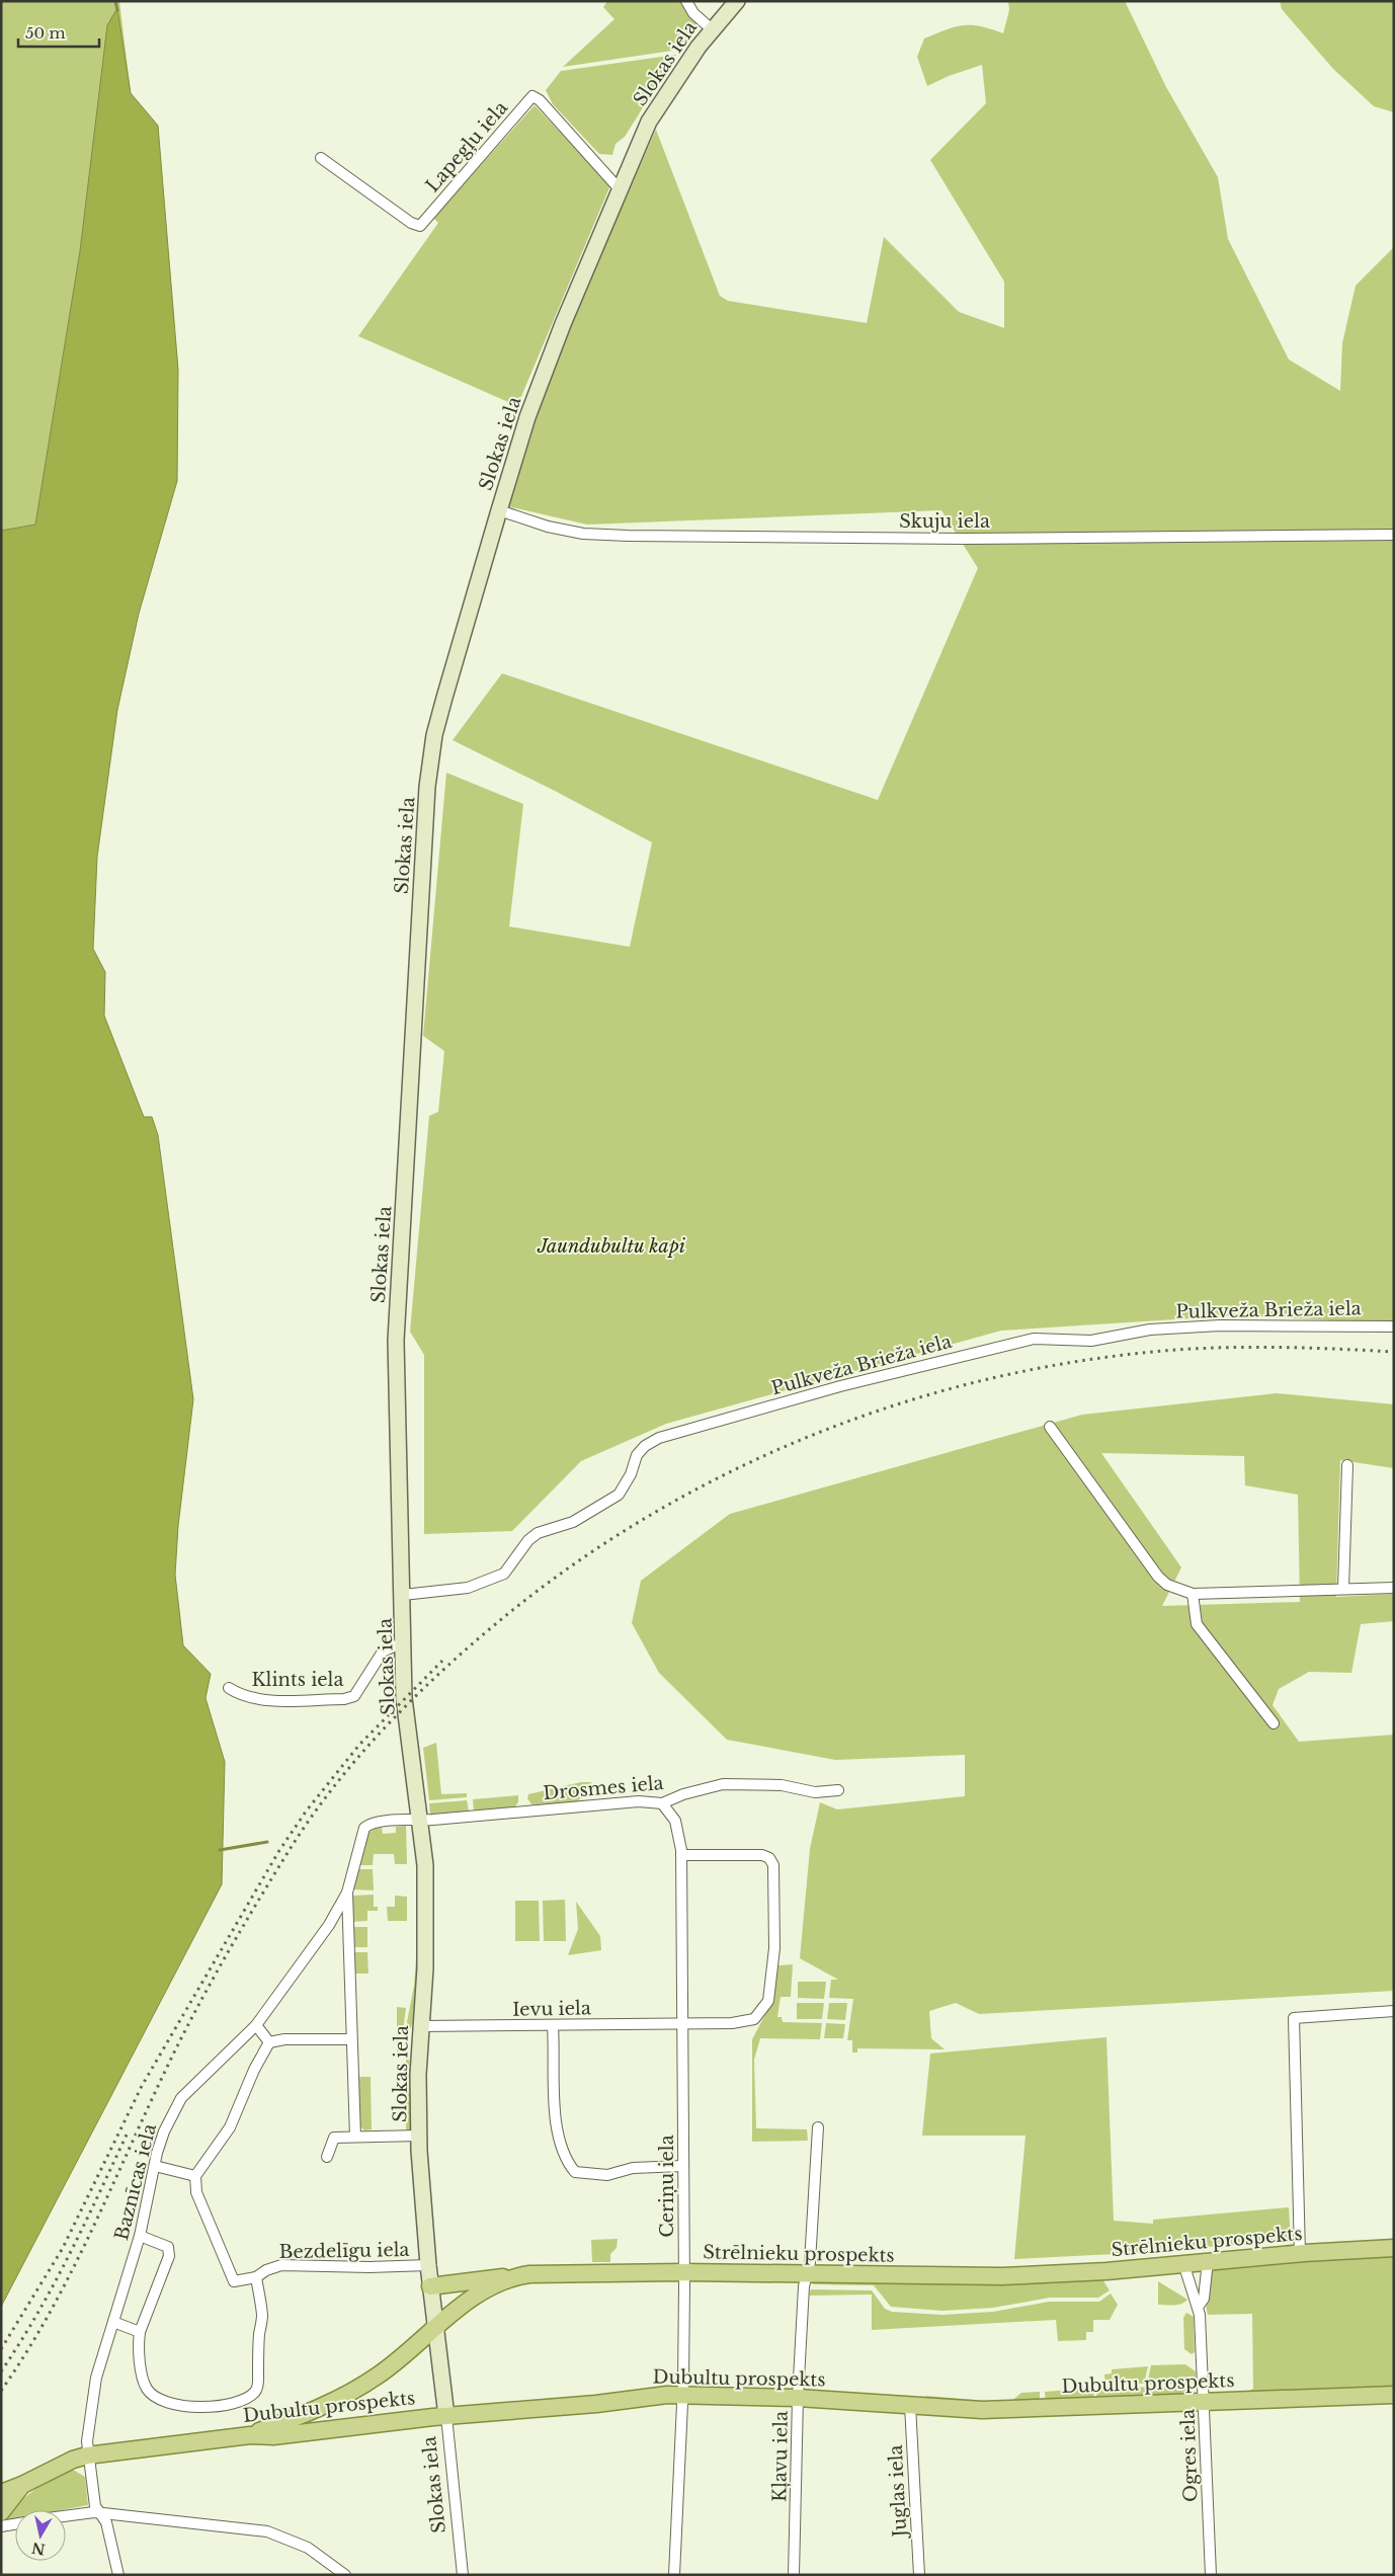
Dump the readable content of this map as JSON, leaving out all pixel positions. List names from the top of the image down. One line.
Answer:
{"streets":{"main road":["Slokas iela","Strēlnieku prospekts","Dubultu prospekts"],"street":["Lapegļu iela","Skuju iela","Pulkveža Brieža iela","Klints iela","Drosmes iela","Ievu iela","Baznīcas iela","Ceriņu iela","Bezdelīgu iela","Ogres iela","Kļavu iela","Juglas iela"]},"crossings":[["Slokas iela","Lapegļu iela"],["Slokas iela","Skuju iela"],["Slokas iela","Pulkveža Brieža iela"],["Slokas iela","Klints iela"],["Slokas iela","Drosmes iela"],["Slokas iela","Ievu iela"],["Slokas iela","Strēlnieku prospekts"],["Slokas iela","Bezdelīgu iela"],["Slokas iela","Dubultu prospekts"],["Drosmes iela","Baznīcas iela"],["Drosmes iela","Ceriņu iela"],["Ievu iela","Ceriņu iela"],["Baznīcas iela","Dubultu prospekts"],["Ceriņu iela","Strēlnieku prospekts"],["Ceriņu iela","Dubultu prospekts"],["Strēlnieku prospekts","Dubultu prospekts"],["Strēlnieku prospekts","Ogres iela"],["Strēlnieku prospekts","Kļavu iela"],["Dubultu prospekts","Ogres iela"],["Dubultu prospekts","Kļavu iela"],["Dubultu prospekts","Juglas iela"]],"parks":["Jaundubultu kapi"],"scale_bar":"50 m","north":"bottom"}
